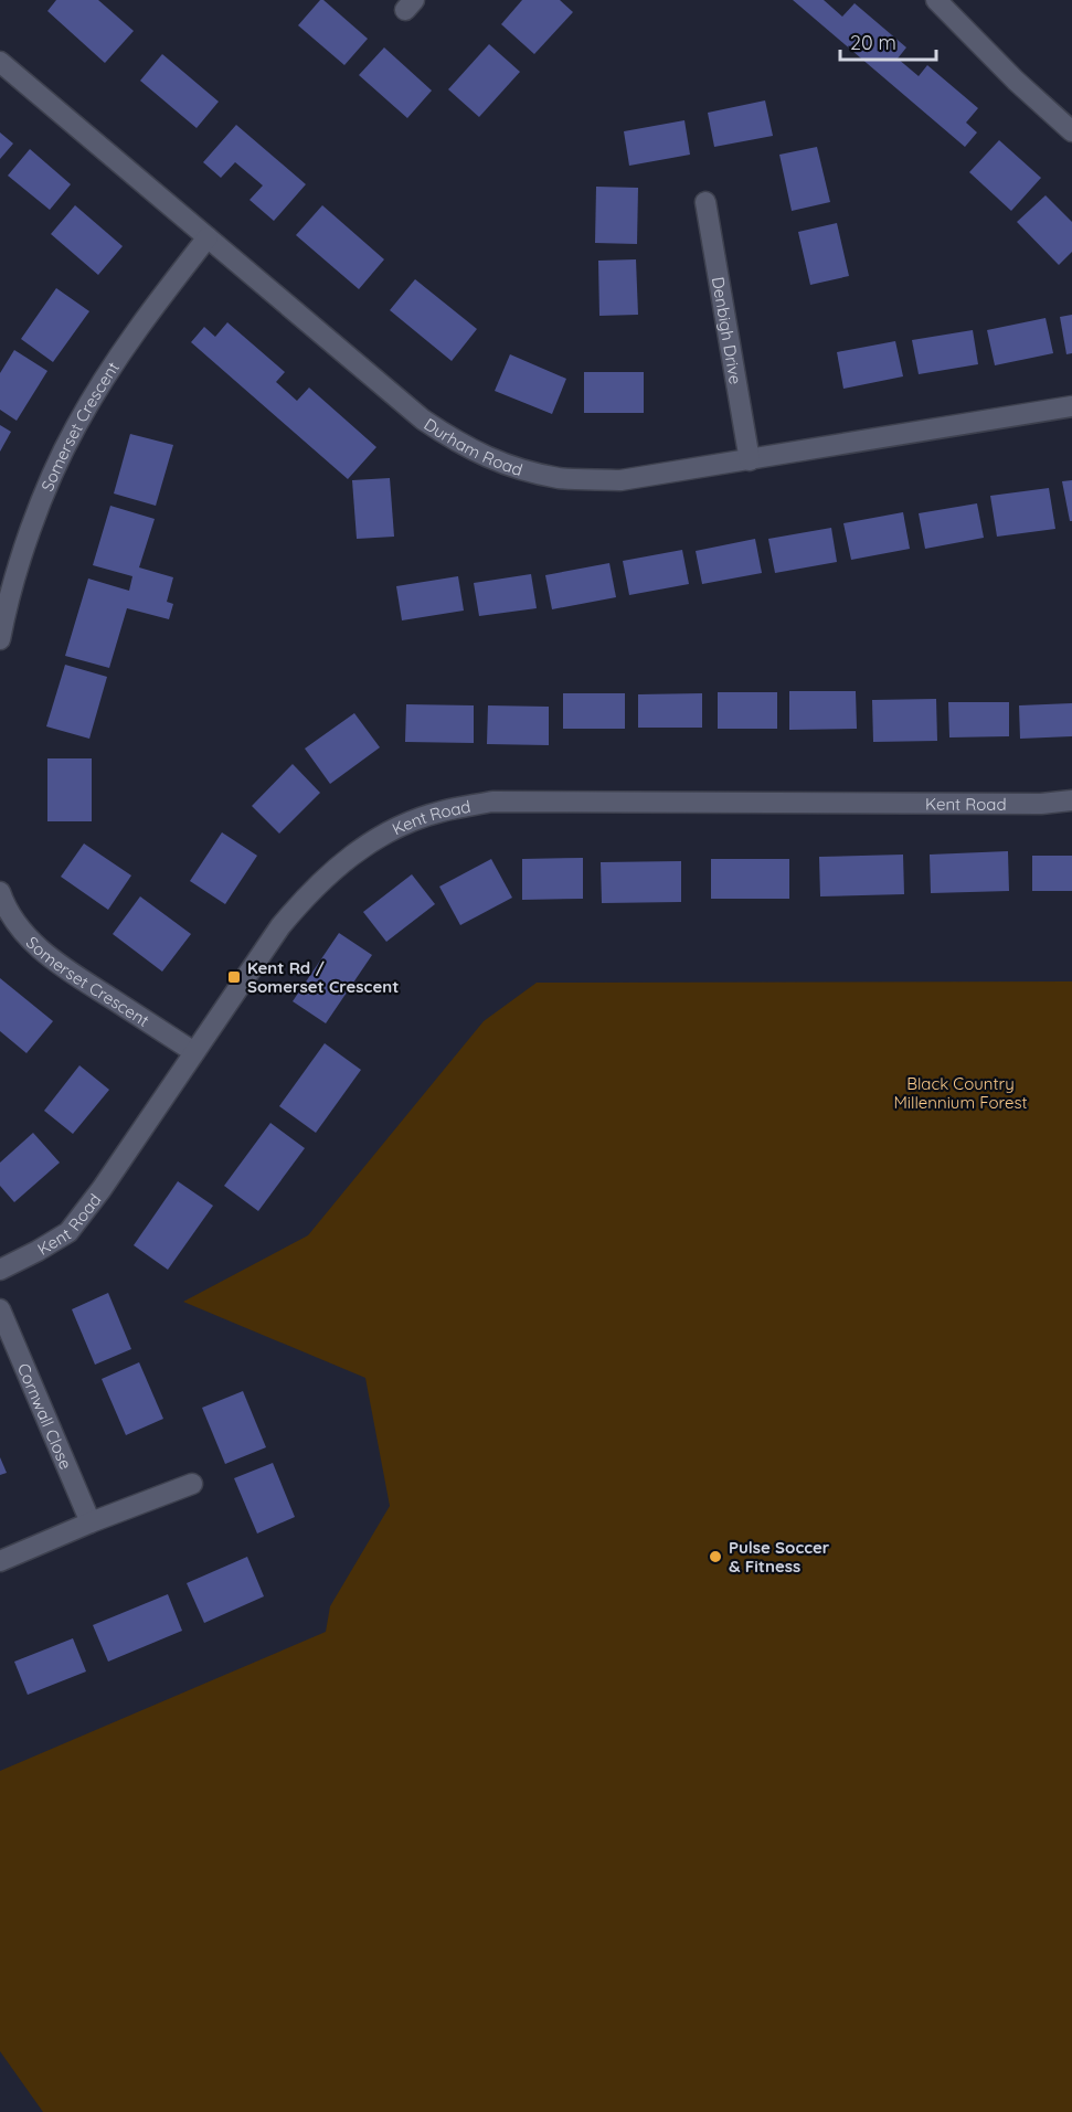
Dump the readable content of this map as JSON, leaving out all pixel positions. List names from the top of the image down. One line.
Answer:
{"streets":{"street":["Denbigh Drive","Somerset Crescent","Durham Road","Kent Road","Cornwall Close"]},"crossings":[["Denbigh Drive","Durham Road"],["Somerset Crescent","Durham Road"],["Somerset Crescent","Kent Road"]],"parks":["Black Country Millennium Forest"],"places":{"transit":["Kent Rd / Somerset Crescent"],"other":["Pulse Soccer & Fitness"]},"scale_bar":"20 m"}
